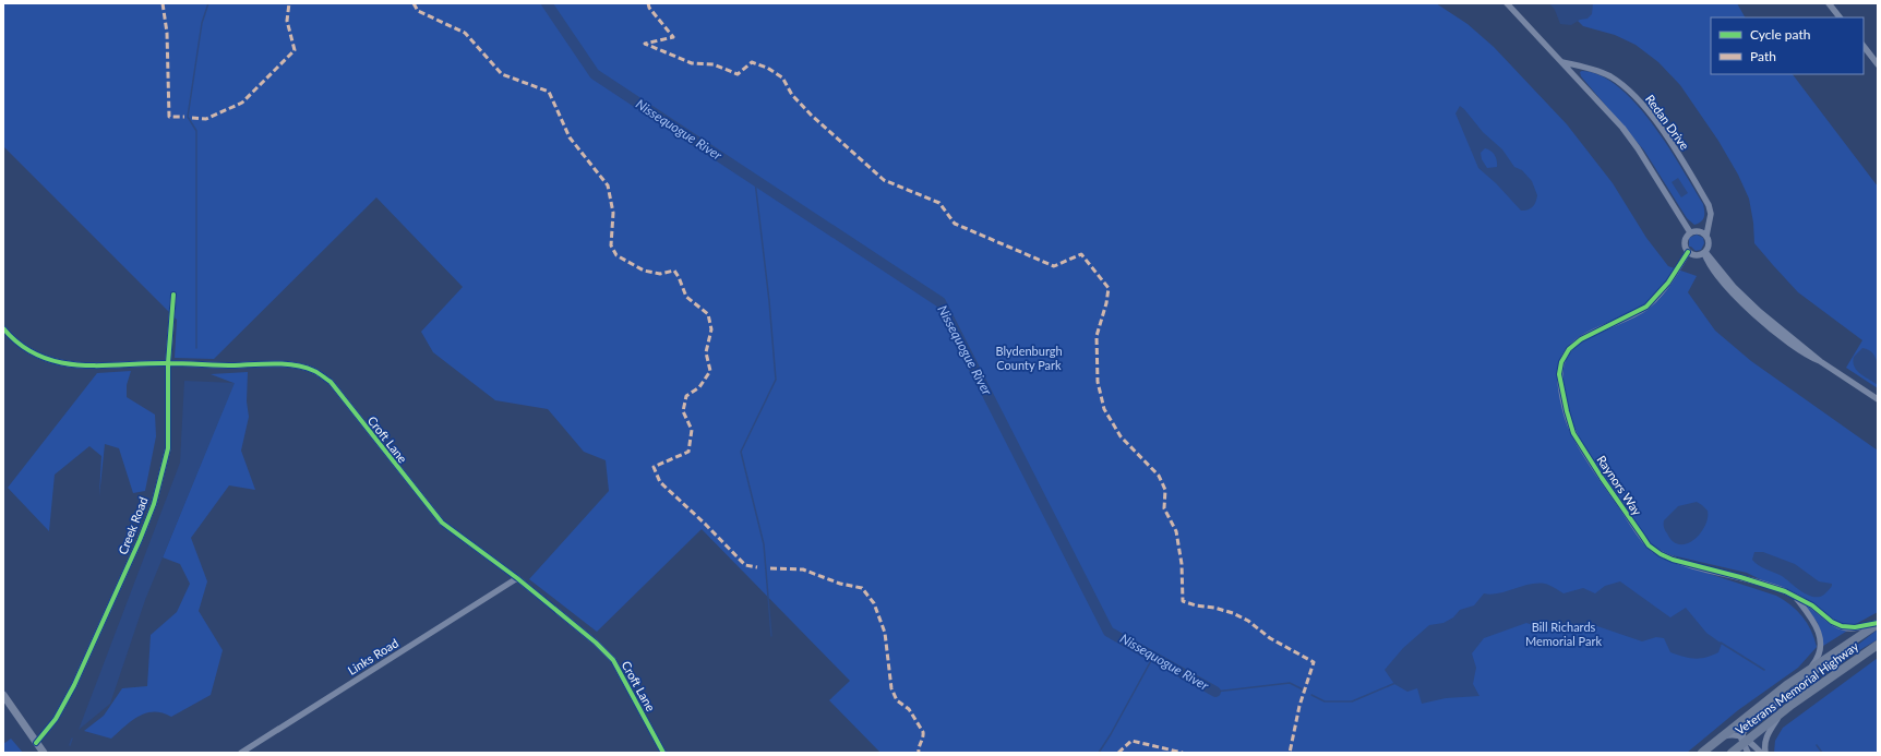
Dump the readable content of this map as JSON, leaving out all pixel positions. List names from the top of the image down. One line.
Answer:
{"streets":{"highway":["Veterans Memorial Highway"],"street":["Redan Drive","Croft Lane","Raynors Way","Creek Road","Links Road"]},"crossings":[["Redan Drive","Raynors Way"],["Croft Lane","Creek Road"],["Croft Lane","Links Road"],["Raynors Way","Veterans Memorial Highway"]],"water":["Nissequogue River"],"parks":["Blydenburgh County Park","Bill Richards Memorial Park"],"legend":["Cycle path","Path"]}
